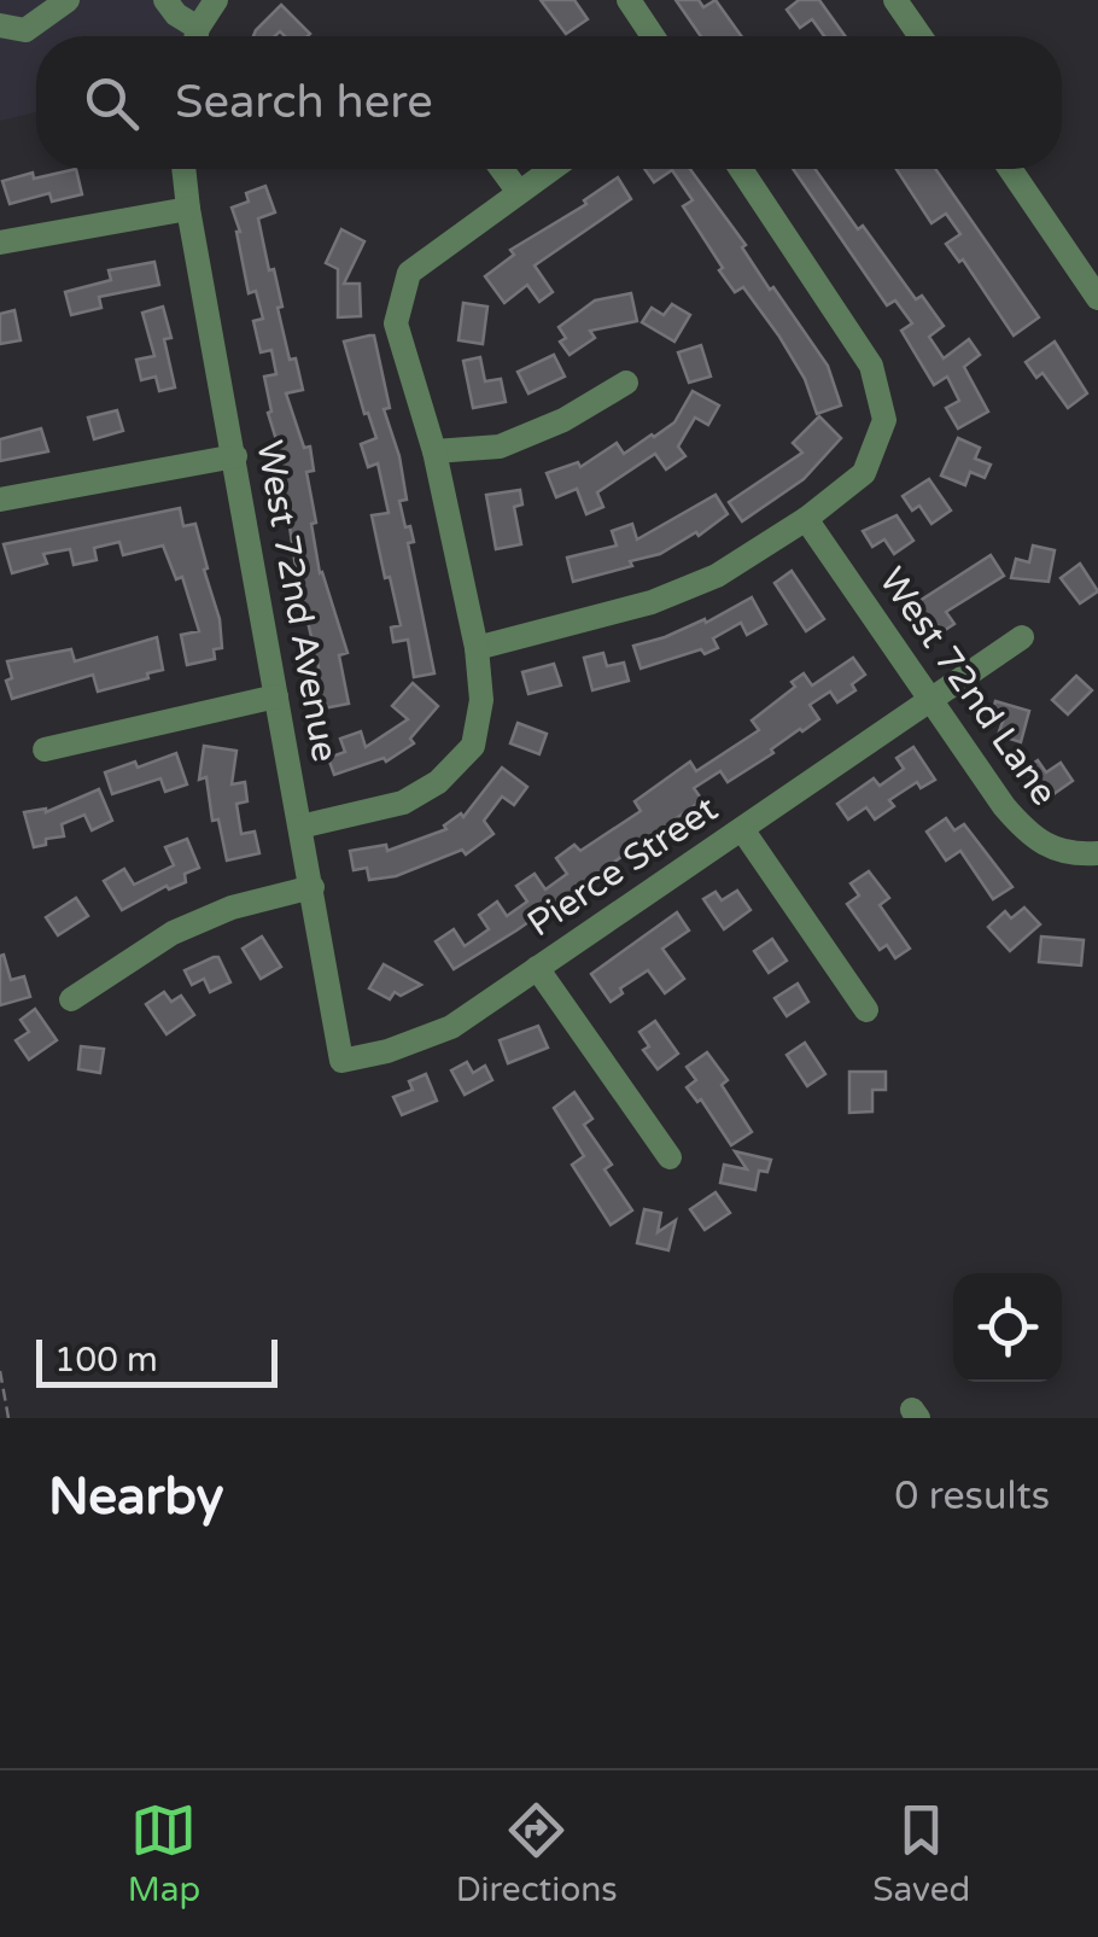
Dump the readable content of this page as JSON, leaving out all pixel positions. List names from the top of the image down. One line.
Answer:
{"streets":{"street":["West 72nd Avenue","West 72nd Lane","Pierce Street"]},"crossings":[["West 72nd Avenue","Pierce Street"],["West 72nd Lane","Pierce Street"]],"scale_bar":"100 m","page":{"search":"Search here","scale":"100 m","heading":["Nearby","0 results"],"nav":["Map","Directions","Saved"]}}
